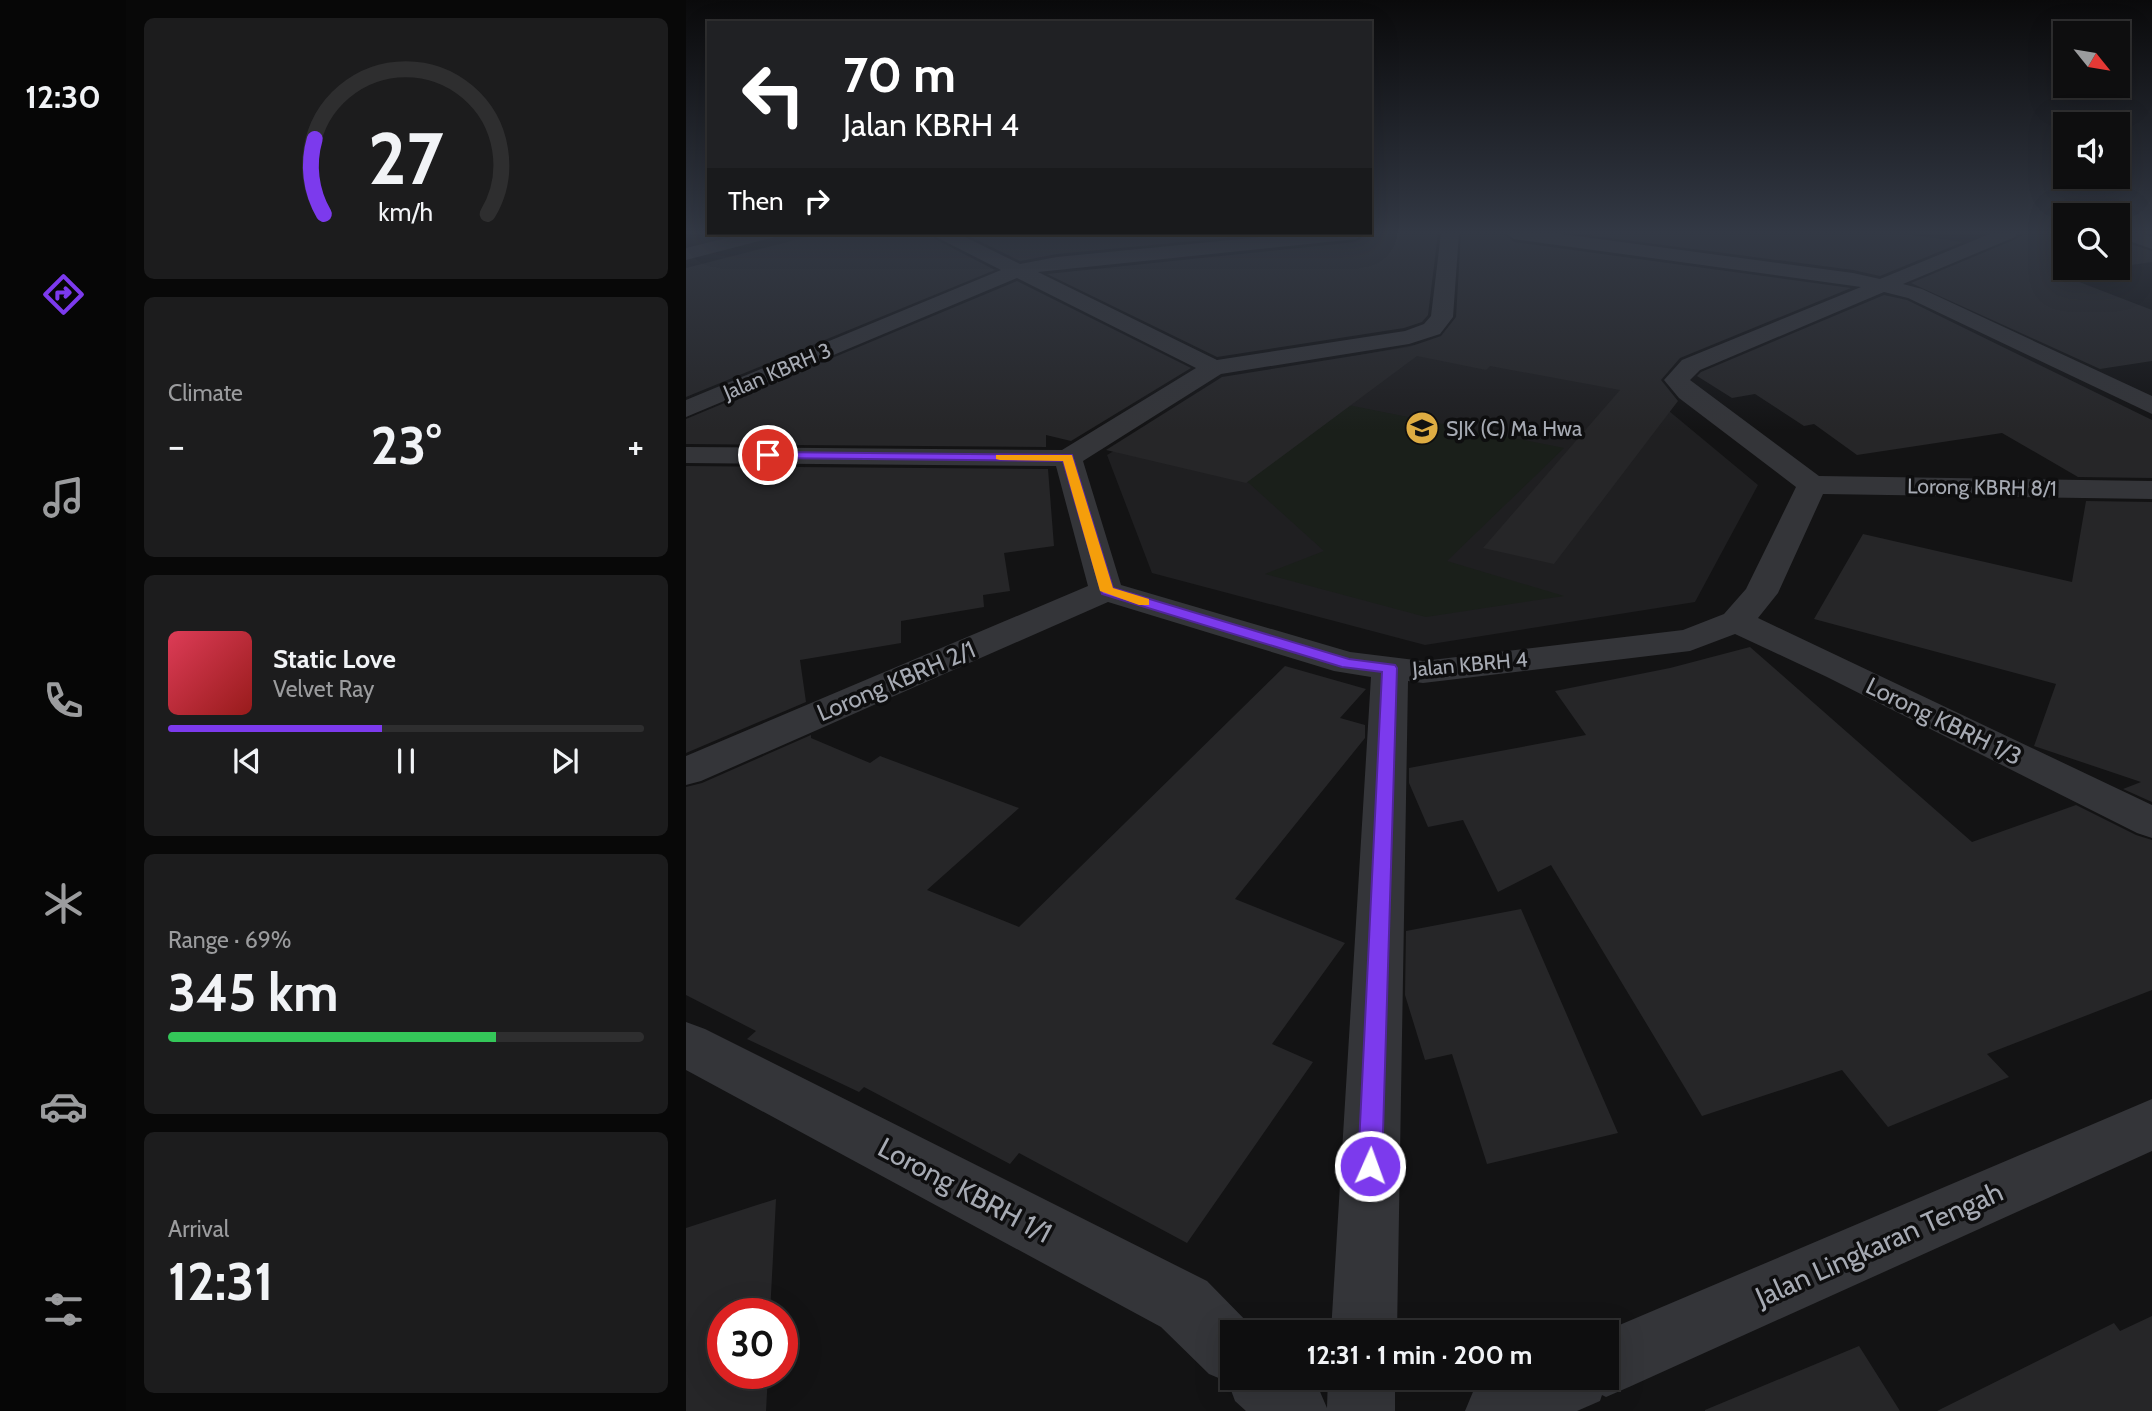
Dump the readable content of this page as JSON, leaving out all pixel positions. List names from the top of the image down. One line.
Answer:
{"streets":{"street":["Jalan KBRH 3","Lorong KBRH 8/1","Jalan KBRH 4","Lorong KBRH 2/1","Lorong KBRH 1/3","Lorong KBRH 1/1","Jalan Lingkaran Tengah"]},"crossings":[["Lorong KBRH 8/1","Jalan KBRH 4"],["Jalan KBRH 4","Lorong KBRH 2/1"],["Jalan KBRH 4","Lorong KBRH 1/3"]],"places":{"school or university":["SJK (C) Ma Hwa"]},"north":"bottom right","page":{"tabs":"12:30","turn":["70 m","Jalan KBRH 4"],"then":"Then","tile":["Climate",["Range · 69%","345 km"],["Arrival","12:31"]],"heat":["−","23°","+"],"song":["Static Love","Velvet Ray"],"limit":"30","trip":"12:31 · 1 min · 200 m","gauge":["27","km/h"]}}
